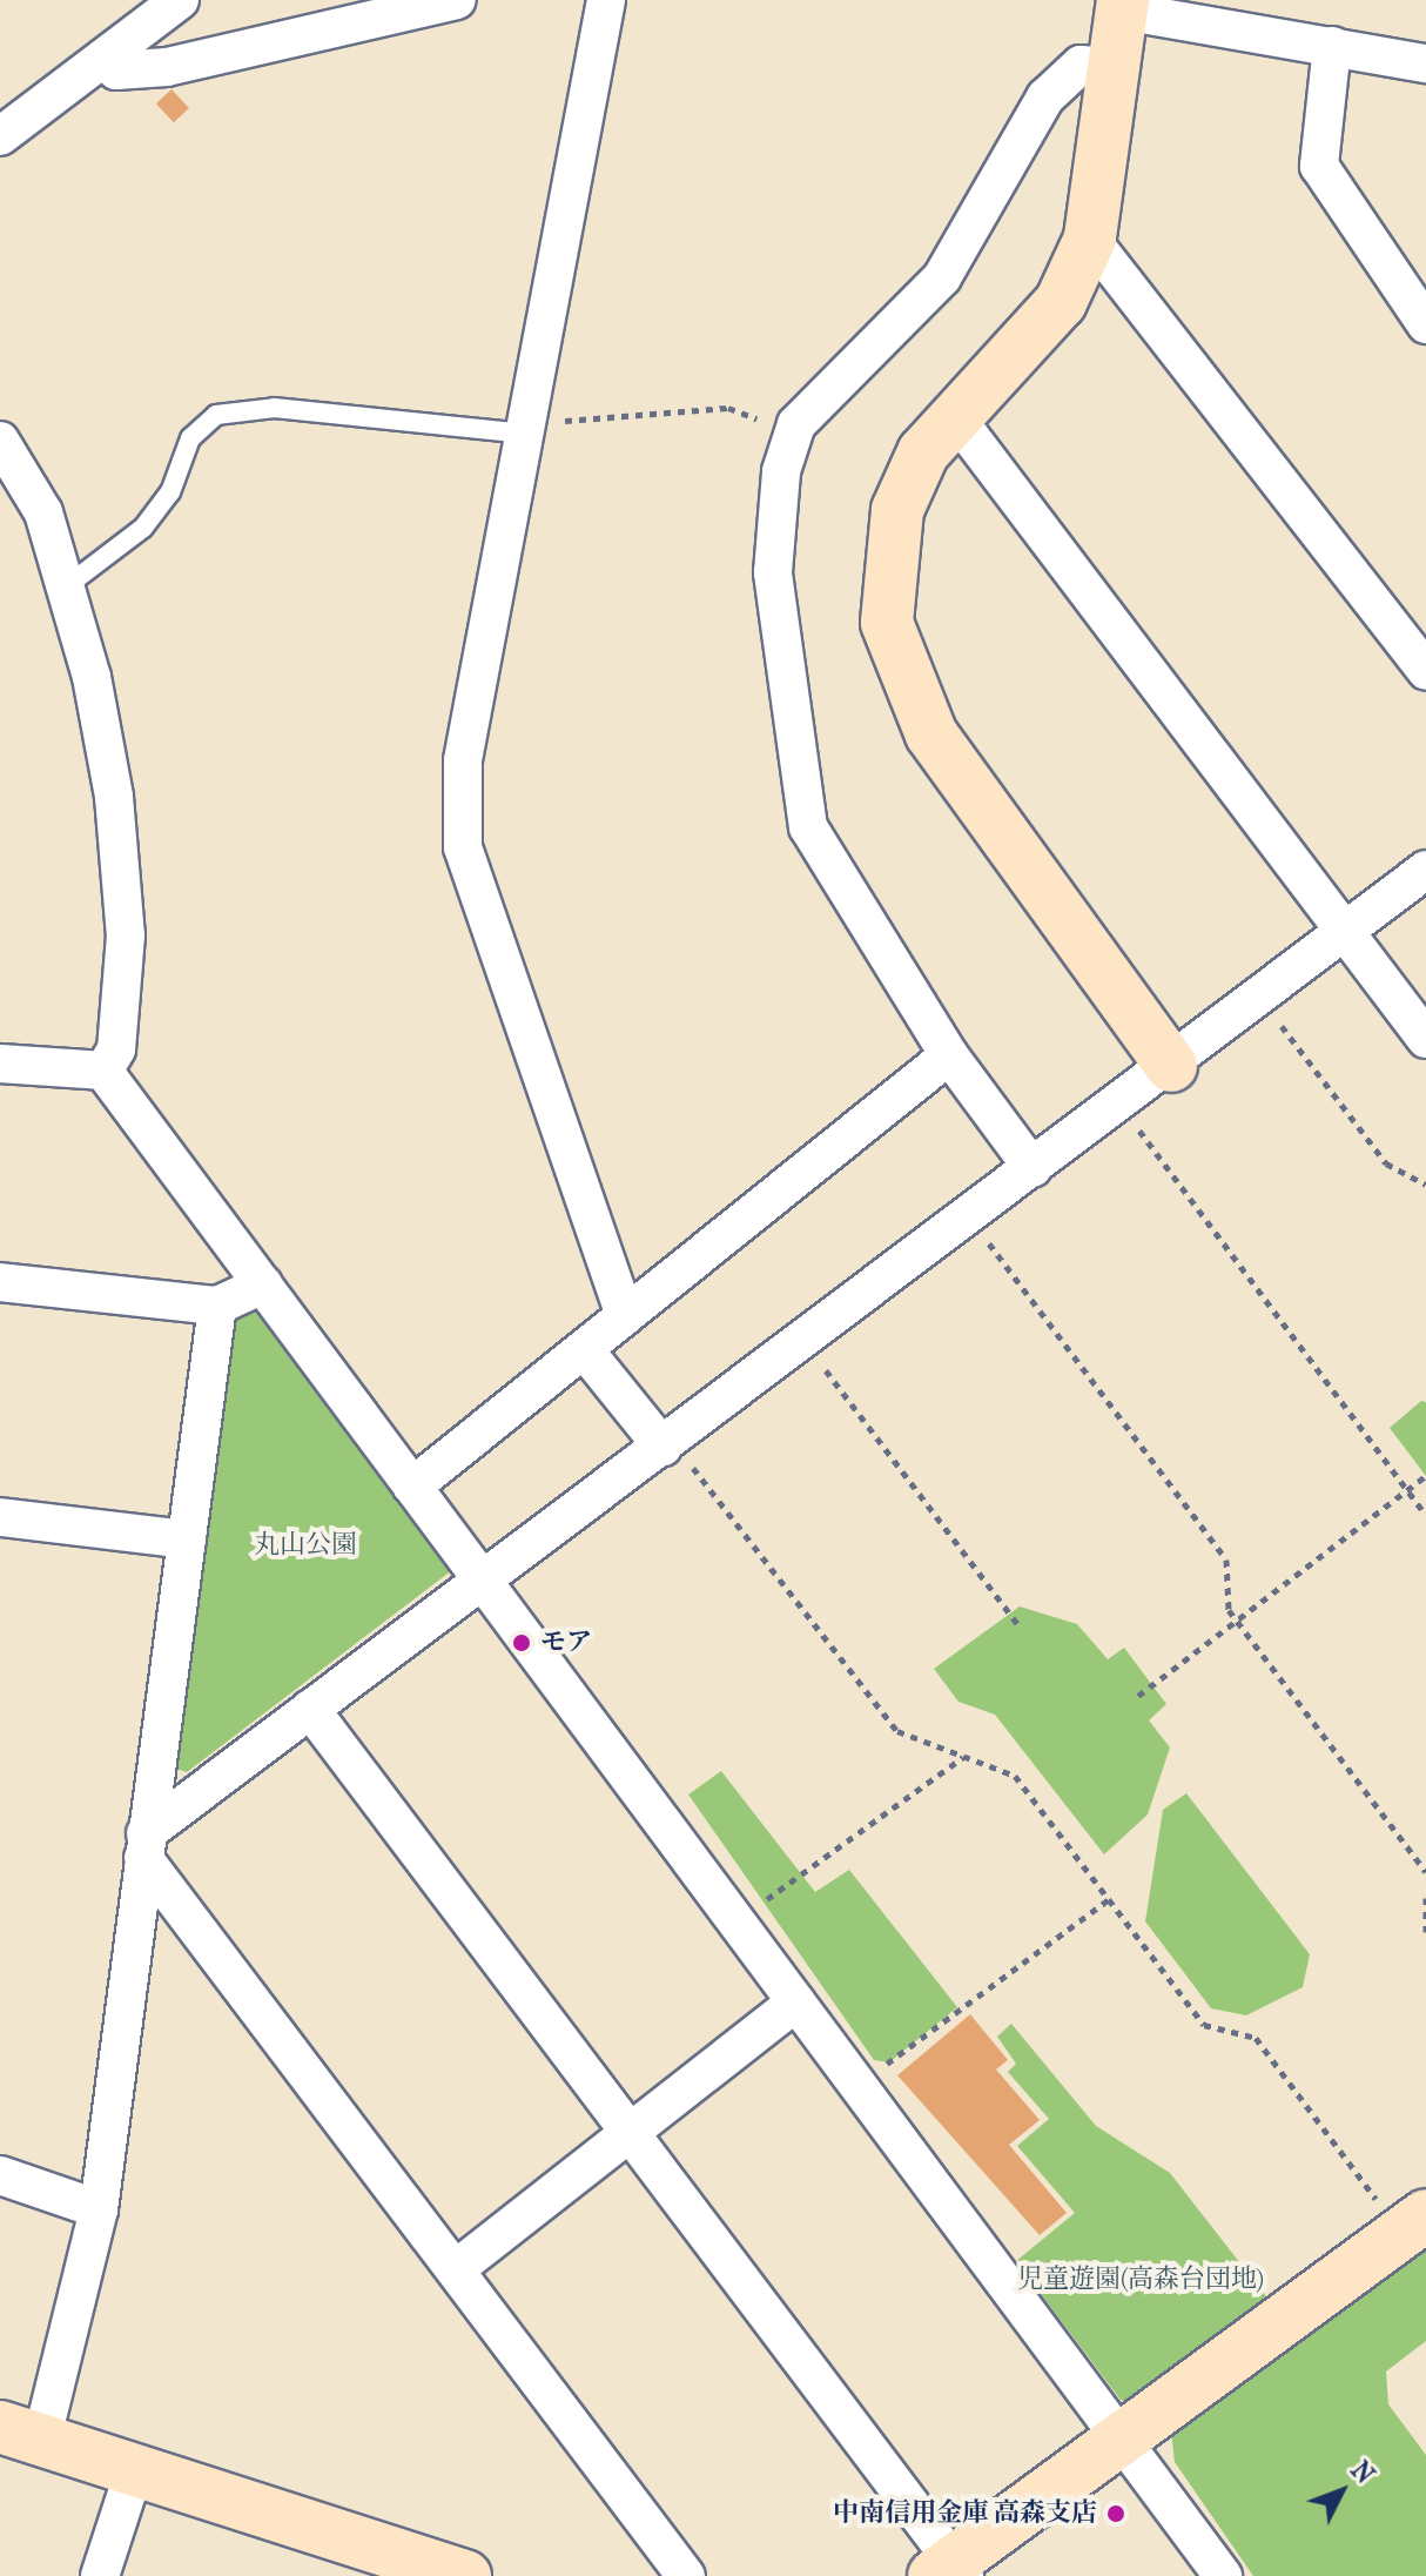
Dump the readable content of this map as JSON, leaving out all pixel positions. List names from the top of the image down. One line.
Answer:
{"parks":["丸山公園","児童遊園(高森台団地)"],"places":["モア","中南信用金庫 高森支店"],"north":"top right"}
